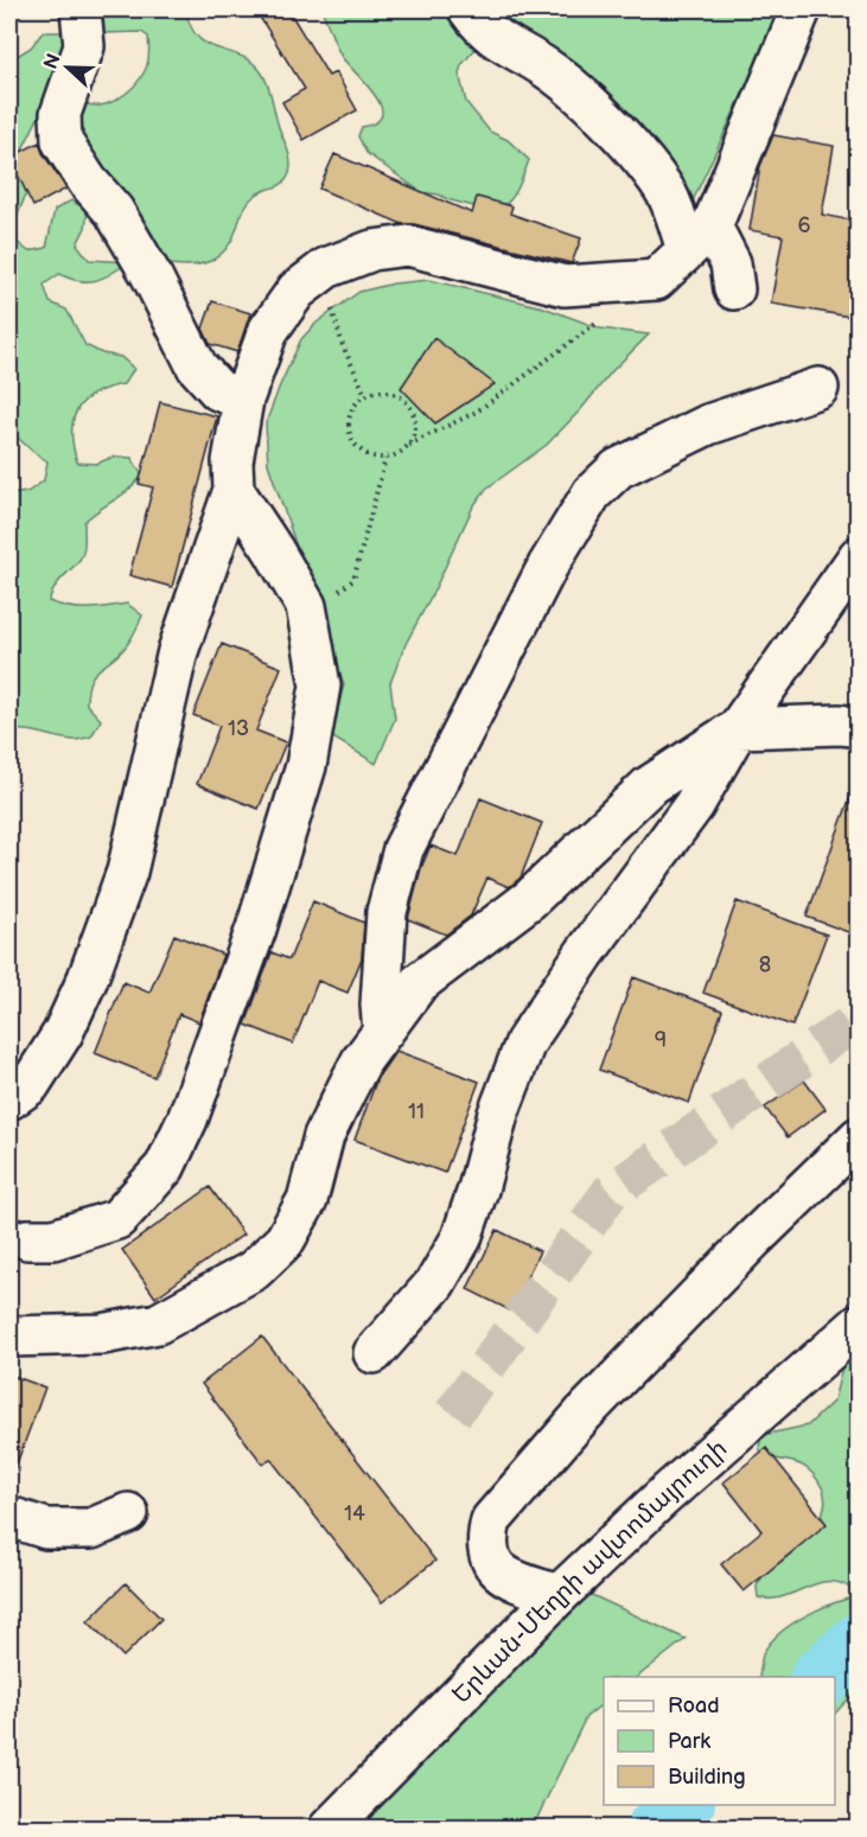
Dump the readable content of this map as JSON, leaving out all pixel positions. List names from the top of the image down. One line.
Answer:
{"streets":{"main road":["Երևան-Մեղրի ավտոմայրուղի"]},"house_numbers":["6","13","8","9","11","14"],"legend":["Road","Park","Building"],"north":"left"}
